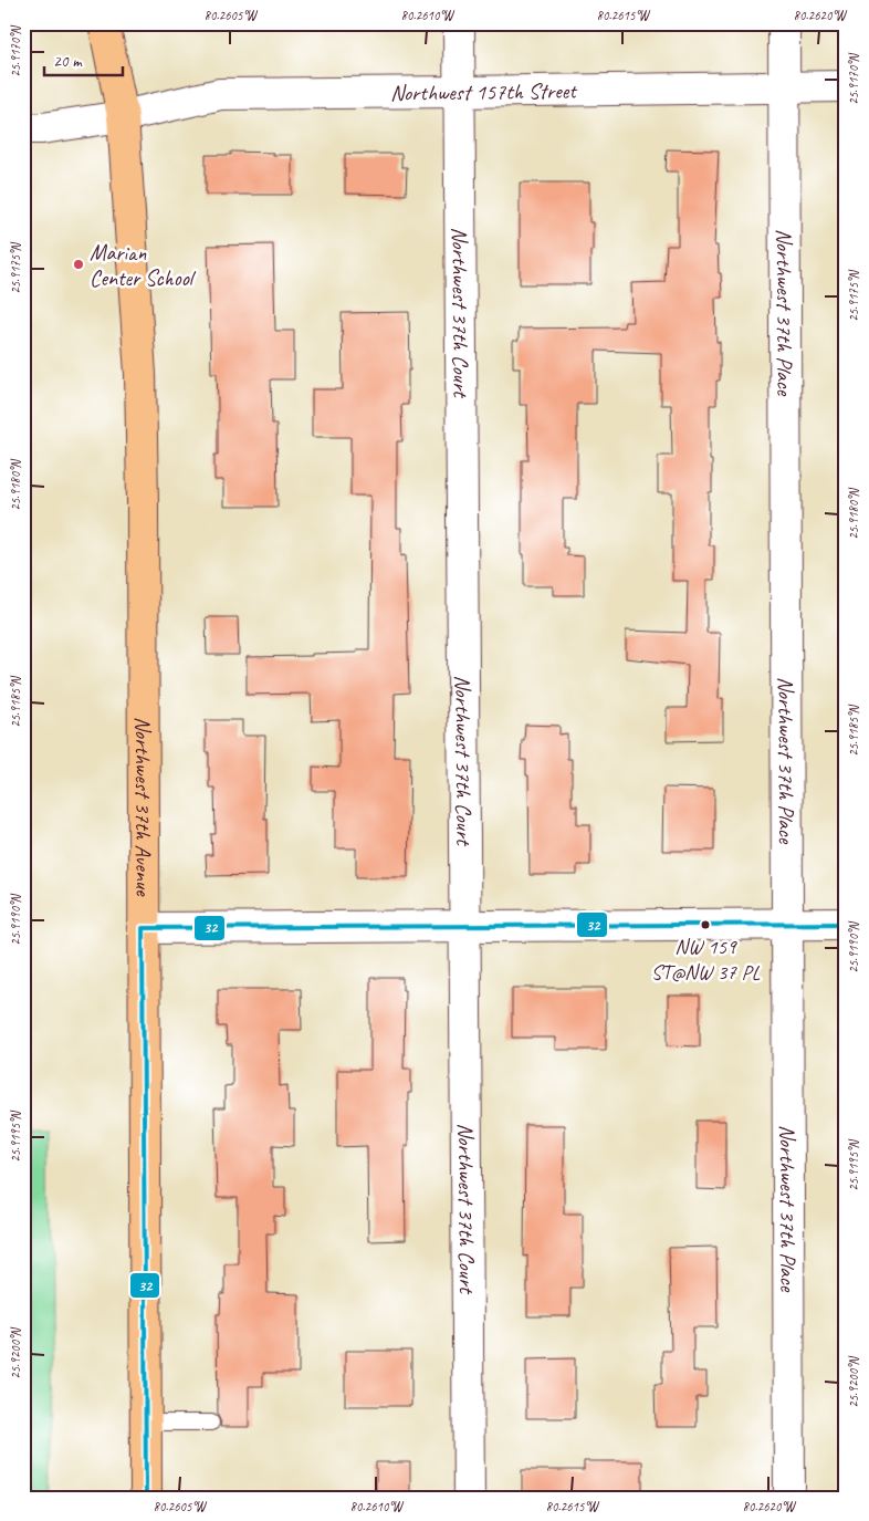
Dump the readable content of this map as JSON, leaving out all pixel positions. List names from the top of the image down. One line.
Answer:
{"streets":{"main road":["Northwest 37th Avenue"],"street":["Northwest 157th Street","Northwest 37th Court","Northwest 37th Place"]},"crossings":[["Northwest 157th Street","Northwest 37th Court"],["Northwest 157th Street","Northwest 37th Place"],["Northwest 157th Street","Northwest 37th Avenue"]],"places":["Marian Center School","NW 159 ST@NW 37 PL"],"lines":["transit line 32"],"scale_bar":"20 m","coordinates":["80.2605°W","80.2610°W","80.2615°W","80.2620°W","25.9170°N","25.9175°N","25.9180°N","25.9185°N","25.9190°N","25.9195°N","25.9200°N"]}
